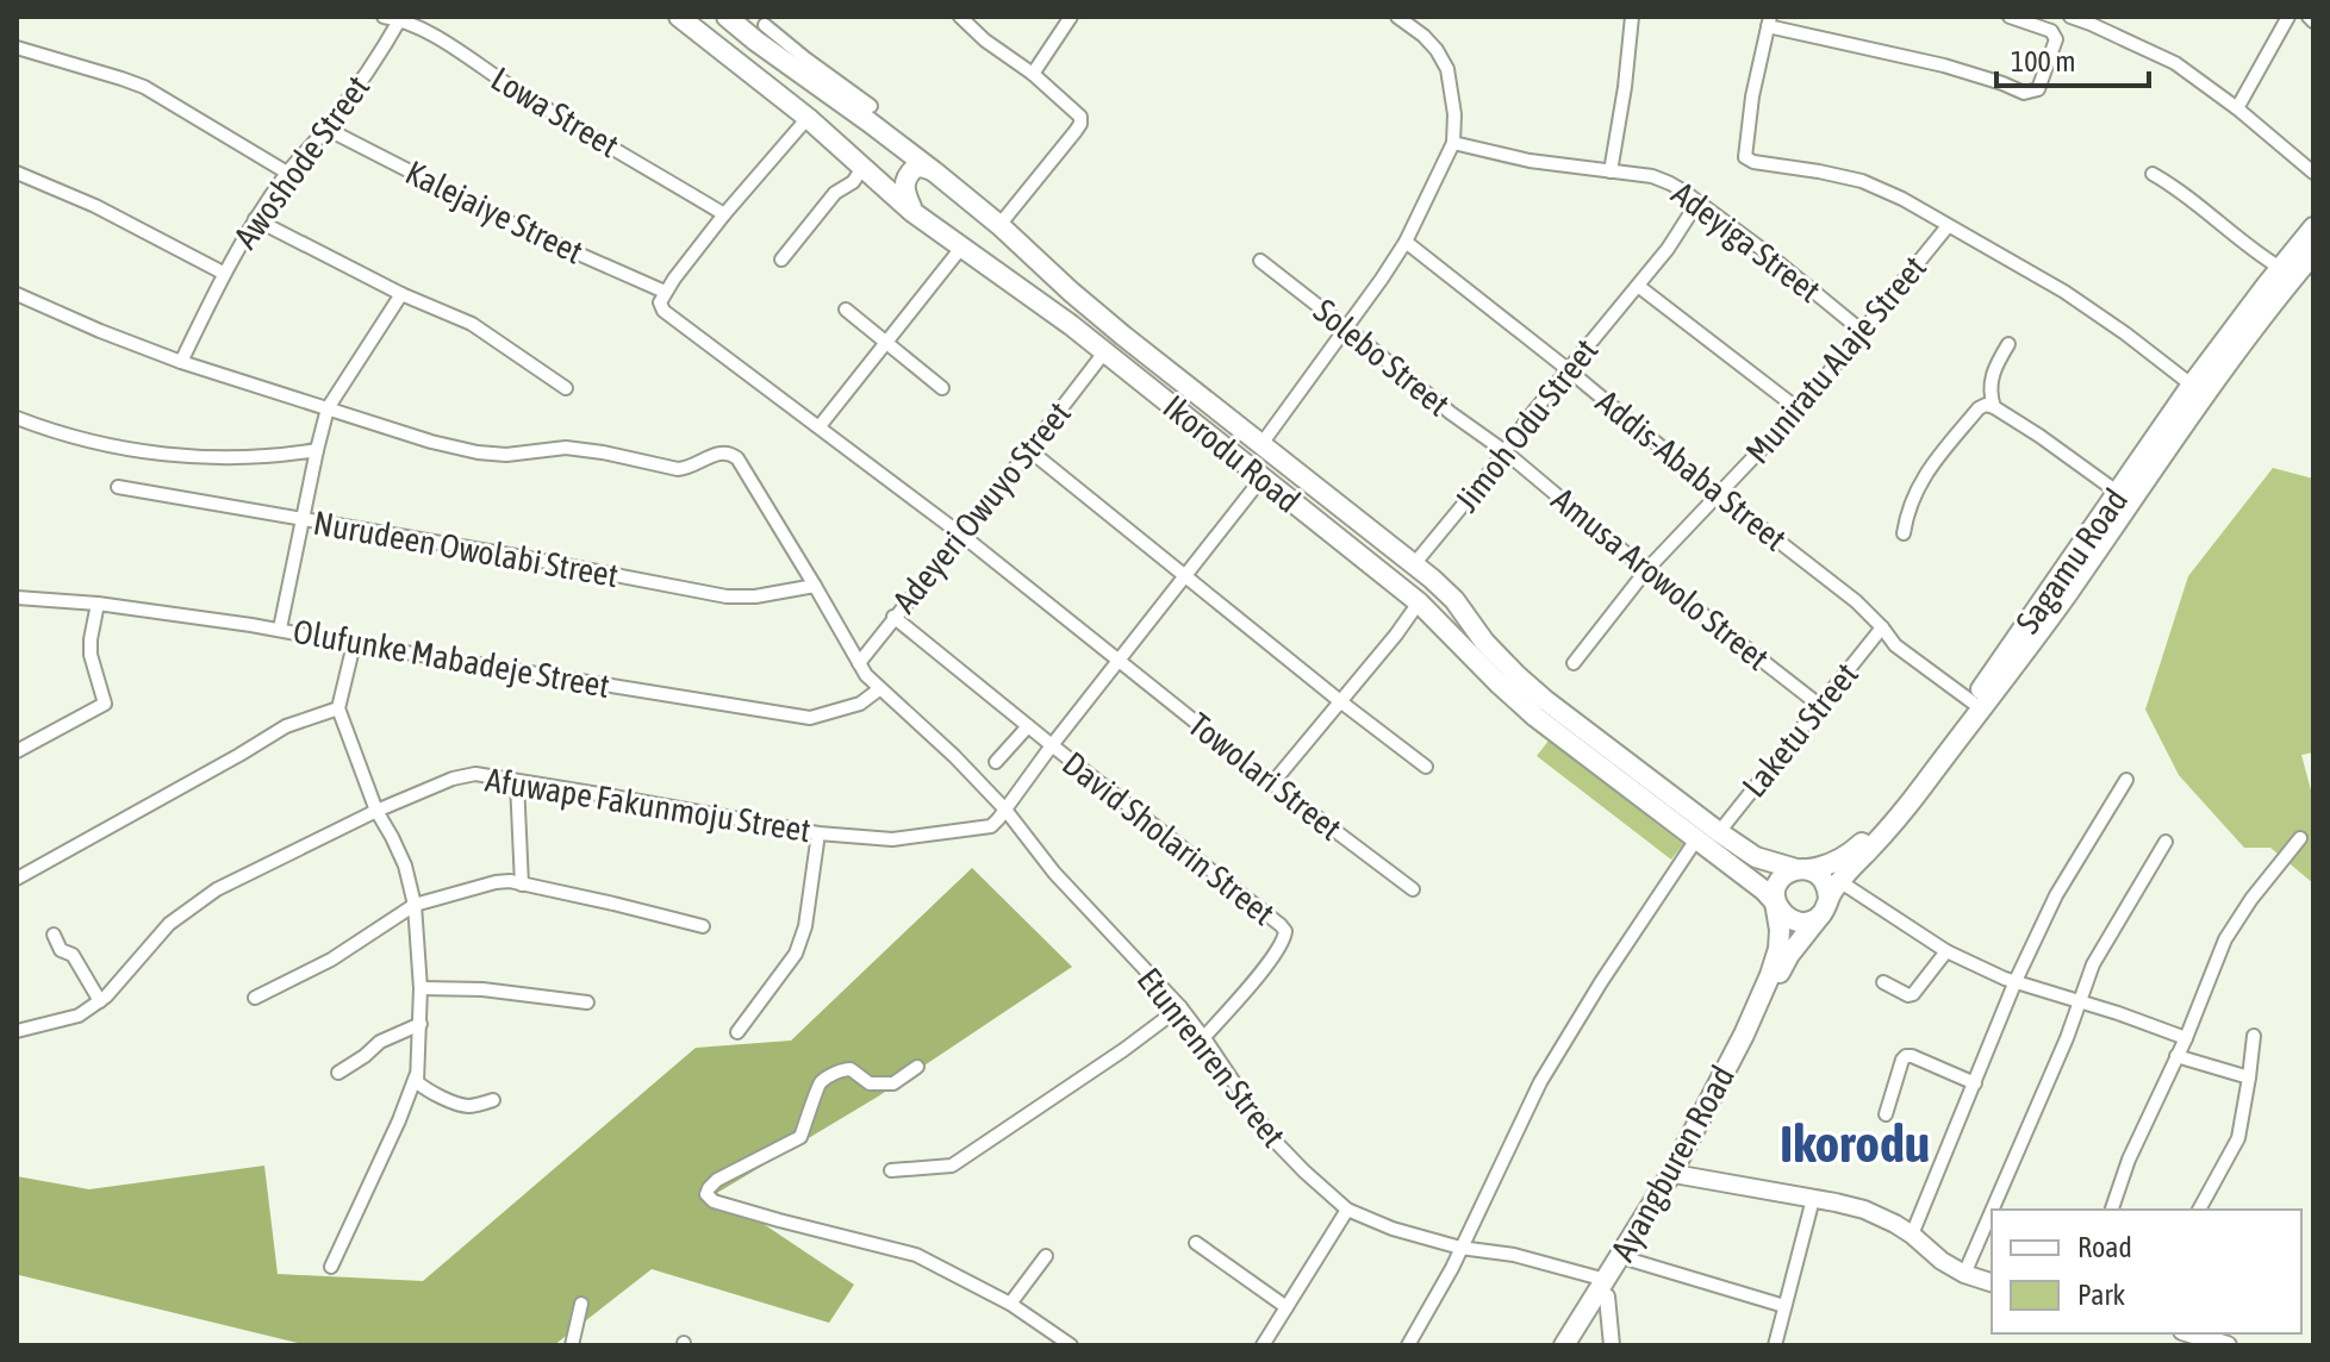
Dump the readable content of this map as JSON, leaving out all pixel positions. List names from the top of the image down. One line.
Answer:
{"streets":{"main road":["Ikorodu Road","Sagamu Road","Ayangburen Road"],"street":["Lowa Street","Awoshode Street","Kalejaiye Street","Adeyiga Street","Solebo Street","Muniratu Alaje Street","Jimoh Odu Street","Addis-Ababa Street","Adeyeri Owuyo Street","Nurudeen Owolabi Street","Amusa Arowolo Street","Olufunke Mabadeje Street","Laketu Street","Towolari Street","Afuwape Fakunmoju Street","David Sholarin Street","Etunrenren Street"]},"crossings":[["Lowa Street","Awoshode Street"],["Awoshode Street","Kalejaiye Street"],["Kalejaiye Street","Towolari Street"],["Adeyiga Street","Muniratu Alaje Street"],["Adeyiga Street","Jimoh Odu Street"],["Solebo Street","Jimoh Odu Street"],["Solebo Street","Amusa Arowolo Street"],["Muniratu Alaje Street","Addis-Ababa Street"],["Muniratu Alaje Street","Sagamu Road"],["Muniratu Alaje Street","Amusa Arowolo Street"],["Jimoh Odu Street","Ikorodu Road"],["Jimoh Odu Street","Addis-Ababa Street"],["Jimoh Odu Street","Amusa Arowolo Street"],["Ikorodu Road","Adeyeri Owuyo Street"],["Ikorodu Road","Sagamu Road"],["Ikorodu Road","Laketu Street"],["Addis-Ababa Street","Sagamu Road"],["Addis-Ababa Street","Laketu Street"],["Adeyeri Owuyo Street","Towolari Street"],["Adeyeri Owuyo Street","David Sholarin Street"],["Adeyeri Owuyo Street","Etunrenren Street"],["Nurudeen Owolabi Street","Etunrenren Street"],["Sagamu Road","Ayangburen Road"],["Amusa Arowolo Street","Laketu Street"],["Olufunke Mabadeje Street","Etunrenren Street"],["Afuwape Fakunmoju Street","Etunrenren Street"],["David Sholarin Street","Etunrenren Street"],["Etunrenren Street","Ayangburen Road"]],"districts":["Ikorodu"],"legend":["Road","Park"],"scale_bar":"100 m"}
